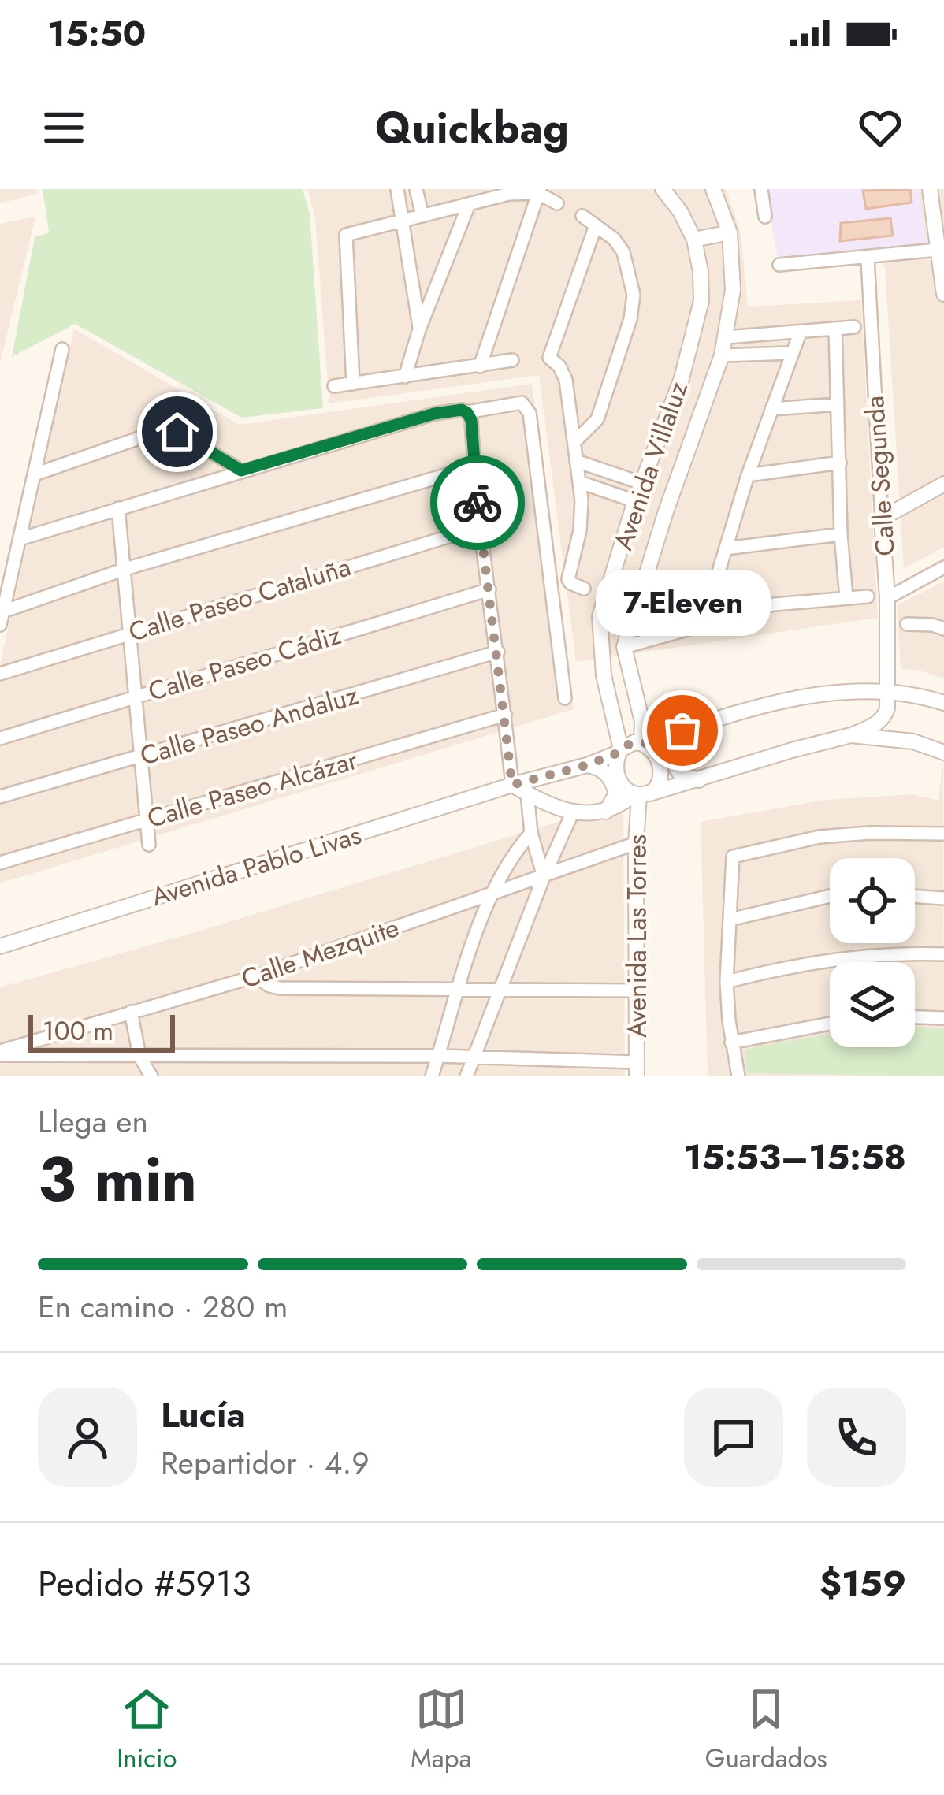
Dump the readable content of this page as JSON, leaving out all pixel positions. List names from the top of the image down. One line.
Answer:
{"streets":{"street":["Avenida Villaluz","Calle Segunda","Calle Paseo Cataluña","Calle Paseo Cádiz","Calle Paseo Andaluz","Calle Paseo Alcázar","Avenida Pablo Livas","Avenida Las Torres","Calle Mezquite"]},"crossings":[["Avenida Villaluz","Avenida Pablo Livas"],["Avenida Villaluz","Avenida Las Torres"],["Avenida Pablo Livas","Avenida Las Torres"],["Avenida Las Torres","Calle Mezquite"]],"places":["7-Eleven"],"scale_bar":"100 m","page":{"status":"15:50","header":"Quickbag","bubble":"7-Eleven","scale":"100 m","heading":["3 min","Llega en","15:53–15:58"],"panel":["Lucía","Repartidor · 4.9","Pedido #5913","$159"],"bar":"En camino · 280 m","tabs":["Inicio","Mapa","Guardados"]}}
